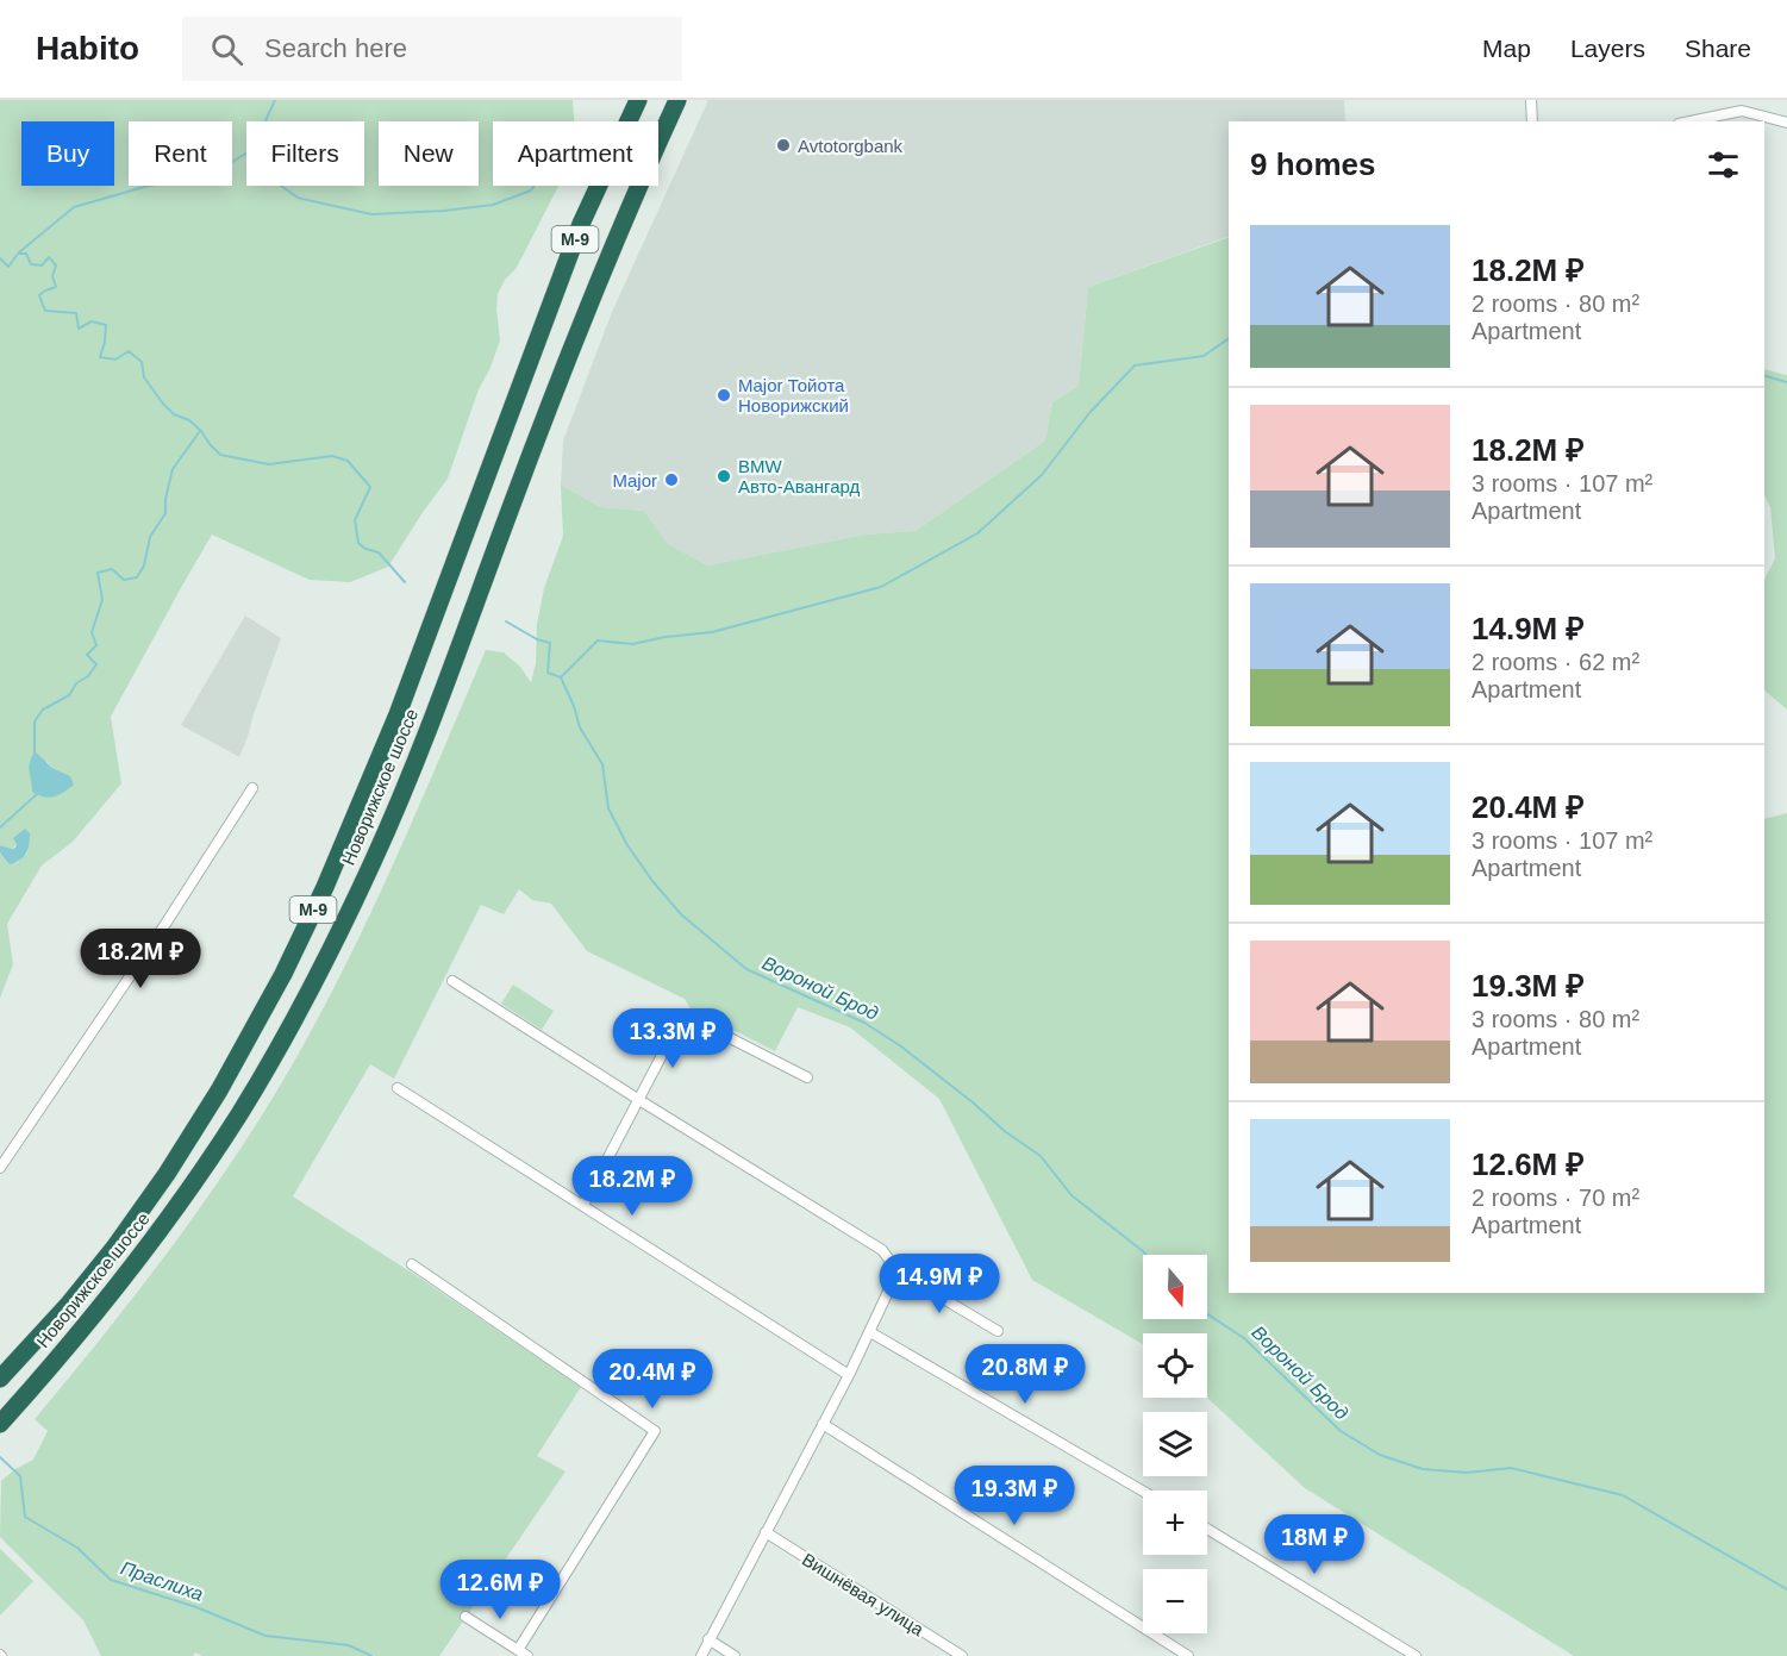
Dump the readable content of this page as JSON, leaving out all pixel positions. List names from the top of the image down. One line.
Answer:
{"streets":{"highway":["М-9","Новорижское шоссе"],"street":["Вишнёвая улица"]},"water":["Вороной Брод","Праслиха"],"places":["Avtotorgbank","Major Тойота Новорижский","BMW Авто-Авангард","Major"],"north":"bottom","page":{"header":"Habito","search":"Search here","nav":["Map","Layers","Share"],"chip":["Buy","Rent","Filters","New","Apartment"],"heading":"9 homes","list":[{"name":"18.2M ₽","note":"2 rooms · 80 m² · Apartment"},{"name":"18.2M ₽","note":"3 rooms · 107 m² · Apartment"},{"name":"14.9M ₽","note":"2 rooms · 62 m² · Apartment"},{"name":"20.4M ₽","note":"3 rooms · 107 m² · Apartment"},{"name":"19.3M ₽","note":"3 rooms · 80 m² · Apartment"},{"name":"12.6M ₽","note":"2 rooms · 70 m² · Apartment"}],"price":["18.2M ₽","13.3M ₽","18.2M ₽","14.9M ₽","20.8M ₽","20.4M ₽","19.3M ₽","18M ₽","12.6M ₽"],"map_buttons":["+","−"]}}
